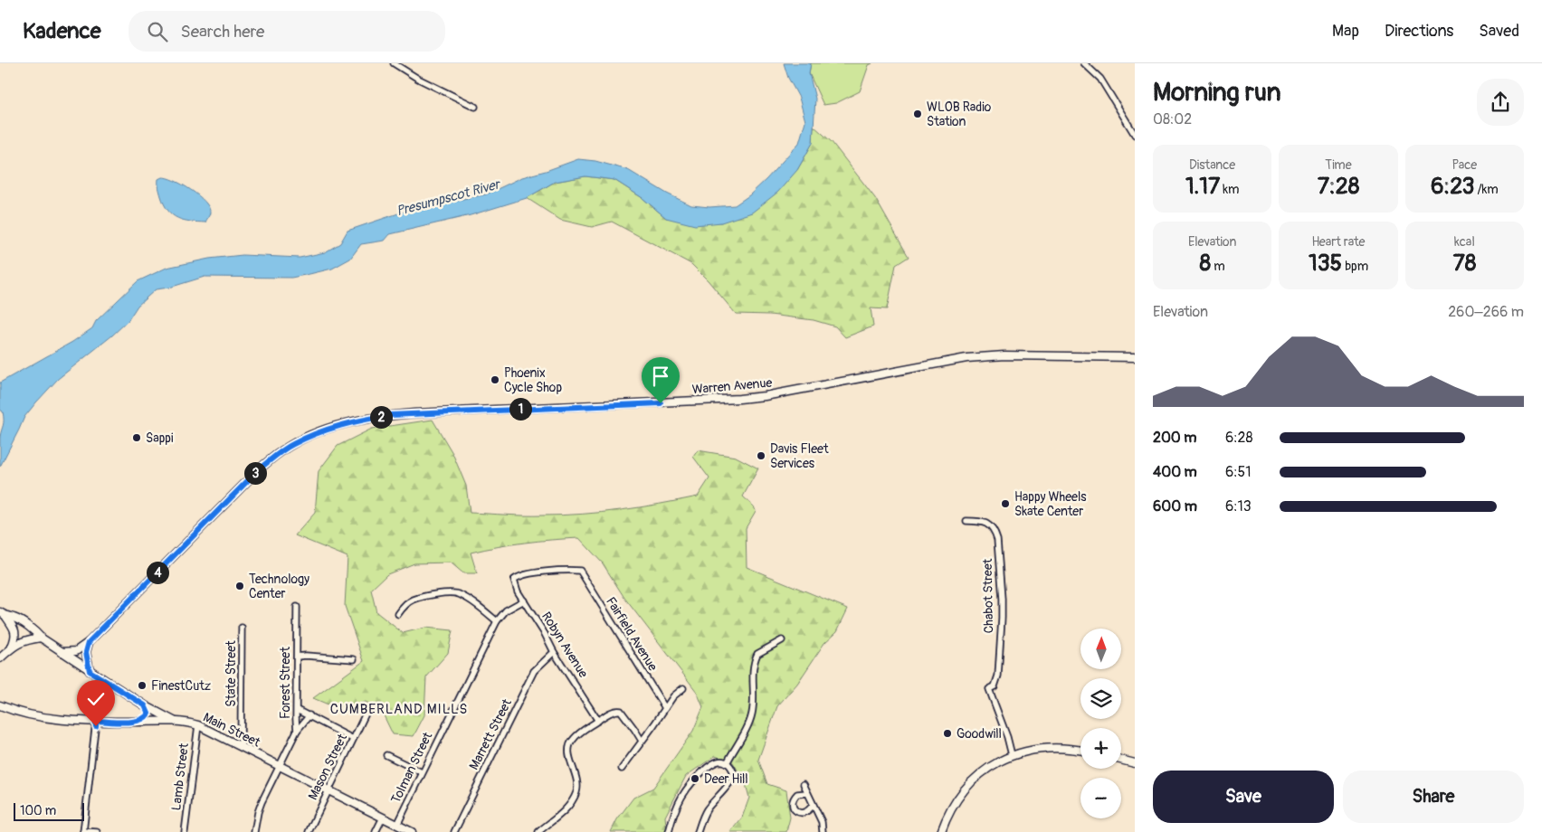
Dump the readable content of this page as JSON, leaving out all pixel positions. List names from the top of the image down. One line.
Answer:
{"streets":{"main road":["Warren Avenue","Main Street"],"street":["Chabot Street","Fairfield Avenue","Robyn Avenue","State Street","Forest Street","Marrett Street","Mason Street","Tolman Street","Lamb Street"]},"crossings":[["Fairfield Avenue","Robyn Avenue"],["Robyn Avenue","Marrett Street"],["Robyn Avenue","Tolman Street"],["State Street","Main Street"],["Forest Street","Main Street"],["Main Street","Mason Street"],["Main Street","Tolman Street"],["Main Street","Lamb Street"]],"districts":["CUMBERLAND MILLS"],"water":["Presumpscot River"],"places":["WLOB Radio Station","Phoenix Cycle Shop","Sappi","Davis Fleet Services","Happy Wheels Skate Center","Technology Center","FinestCutz","Goodwill","Deer Hill"],"scale_bar":"100 m","north":"top","page":{"header":"Kadence","search":"Search here","nav":["Map","Directions","Saved"],"heading":["Morning run","08:02"],"stats":[["Distance","1.17 km"],["Time","7:28"],["Pace","6:23 /km"],["Elevation","8 m"],["Heart rate","135 bpm"],["kcal","78"]],"chart":["Elevation","260–266 m"],"pins":["1","2","3","4"],"list":[{"name":"200 m","note":"6:28"},{"name":"400 m","note":"6:51"},{"name":"600 m","note":"6:13"}],"map_buttons":["+","−"],"buttons":["Save","Share"],"scale":"100 m"}}
